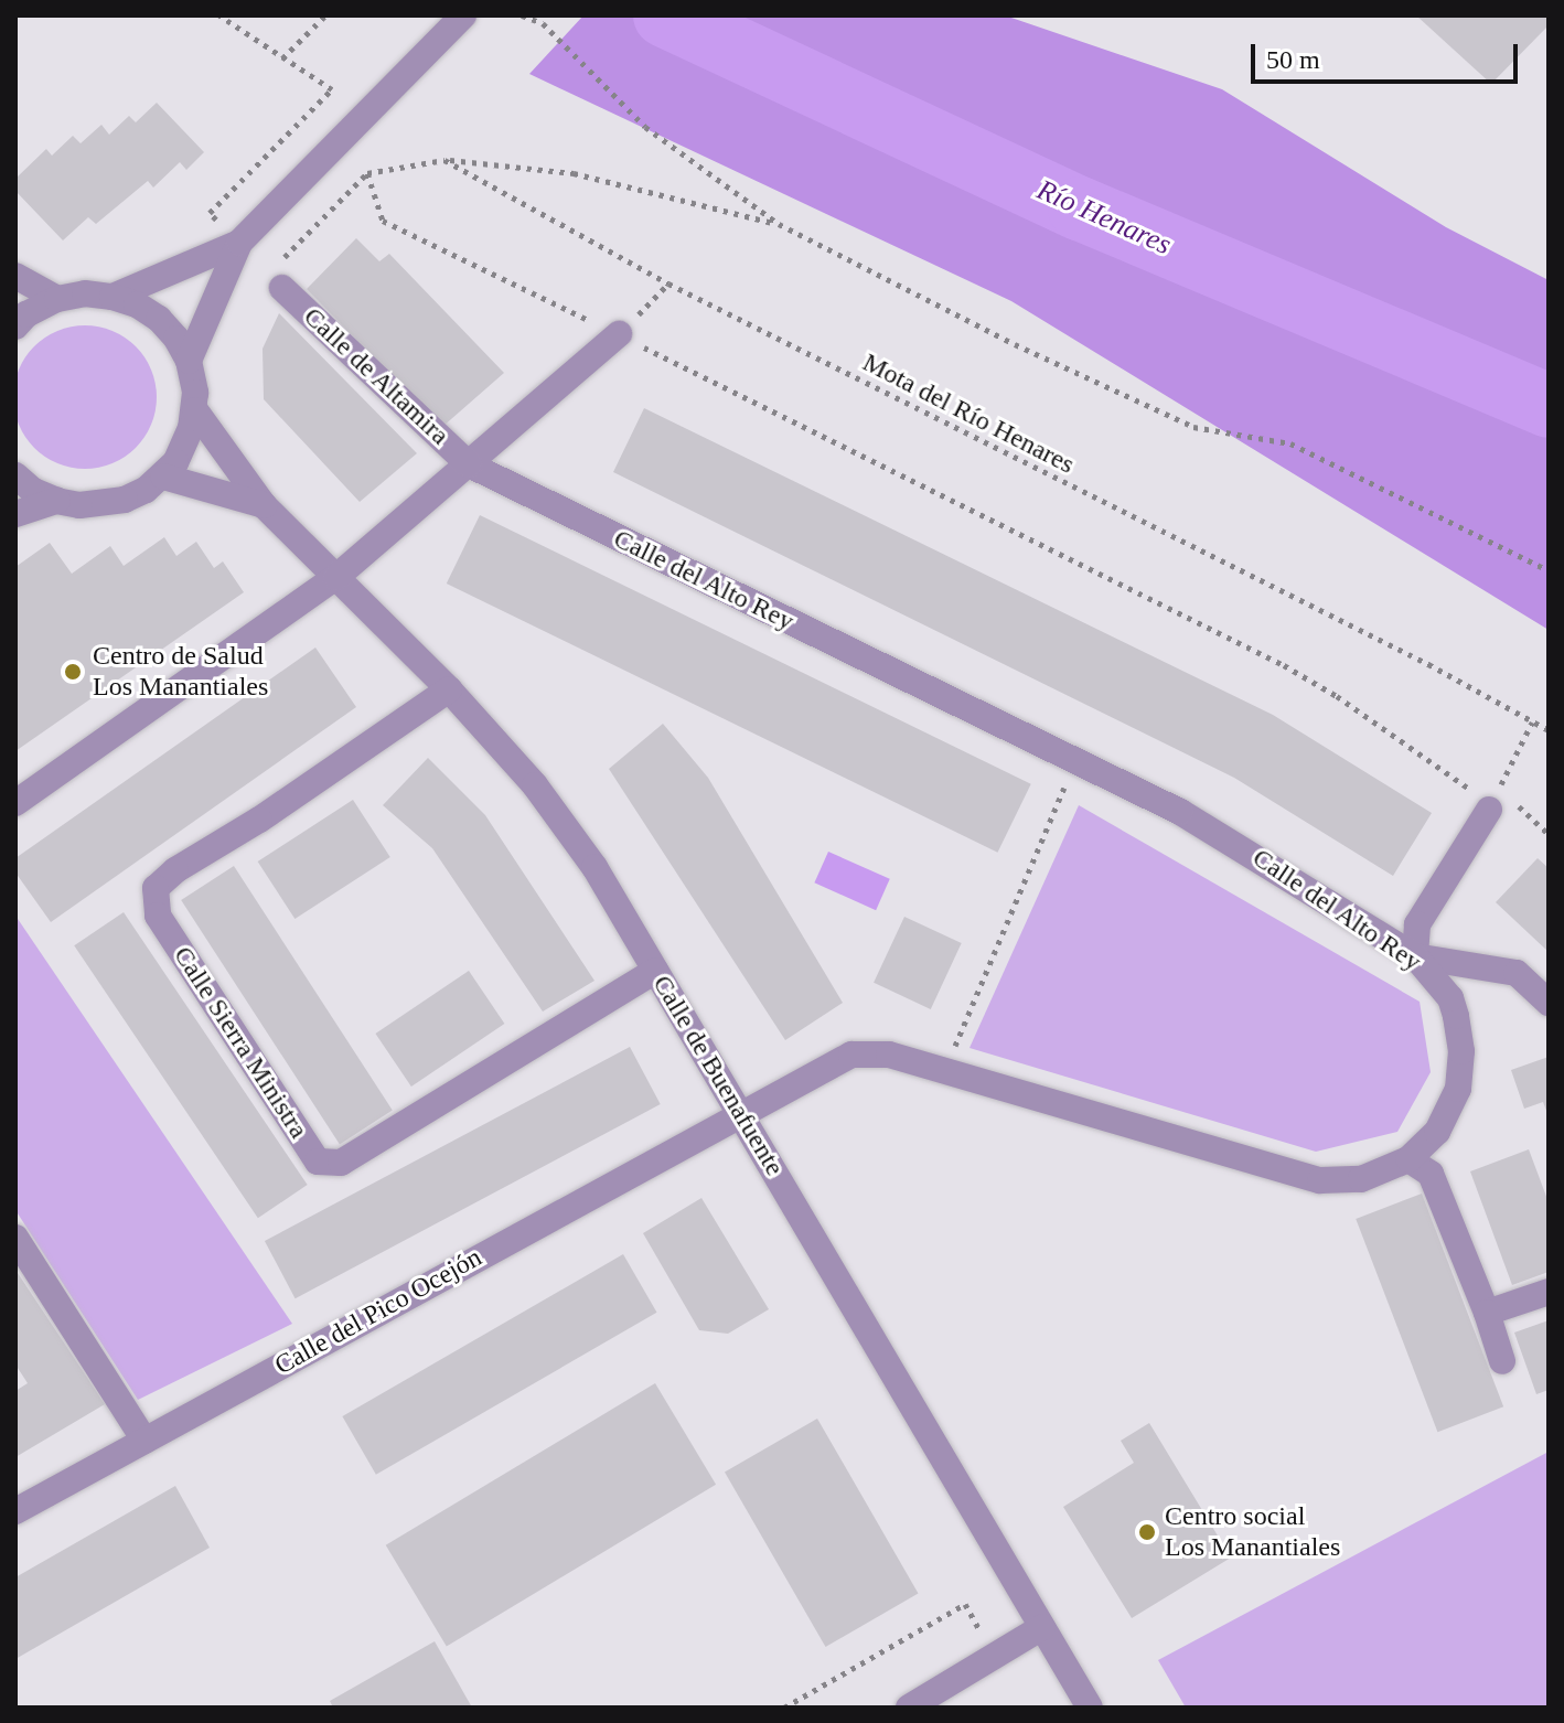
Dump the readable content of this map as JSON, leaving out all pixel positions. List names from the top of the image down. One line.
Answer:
{"streets":{"street":["Calle de Altamira","Calle del Alto Rey","Calle Sierra Ministra","Calle de Buenafuente","Calle del Pico Ocejón"],"path":["Mota del Río Henares"]},"crossings":[["Calle de Altamira","Calle del Alto Rey"],["Calle de Altamira","Calle de Buenafuente"],["Calle del Alto Rey","Calle de Buenafuente"],["Calle del Alto Rey","Calle del Pico Ocejón"],["Calle Sierra Ministra","Calle de Buenafuente"],["Calle de Buenafuente","Calle del Pico Ocejón"]],"water":["Río Henares"],"places":["Centro de Salud Los Manantiales","Centro social Los Manantiales"],"scale_bar":"50 m"}
